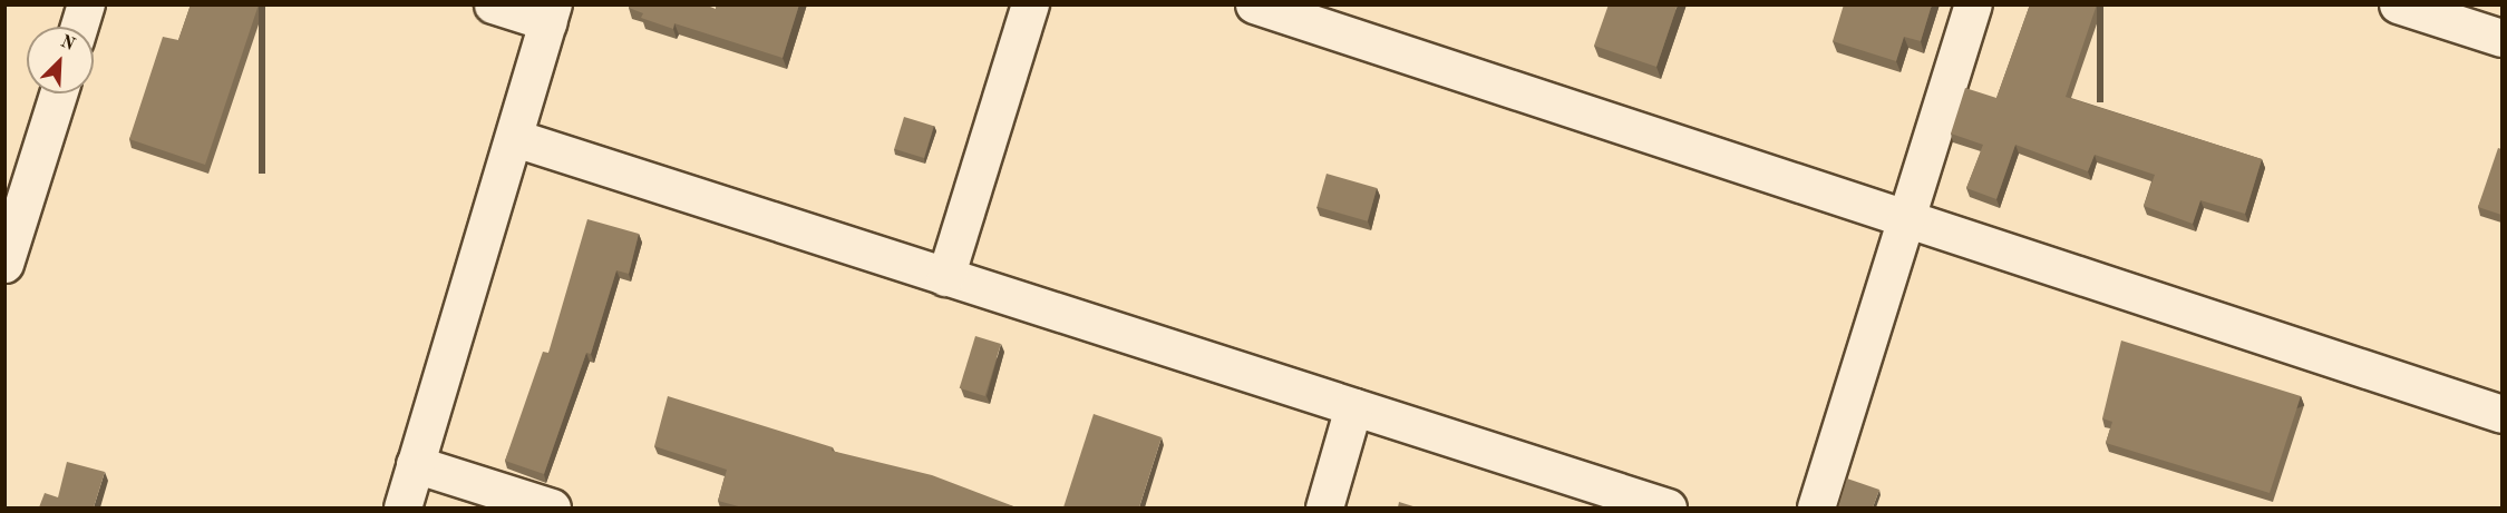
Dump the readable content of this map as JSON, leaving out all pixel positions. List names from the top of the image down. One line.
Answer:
{"north":"top right"}
